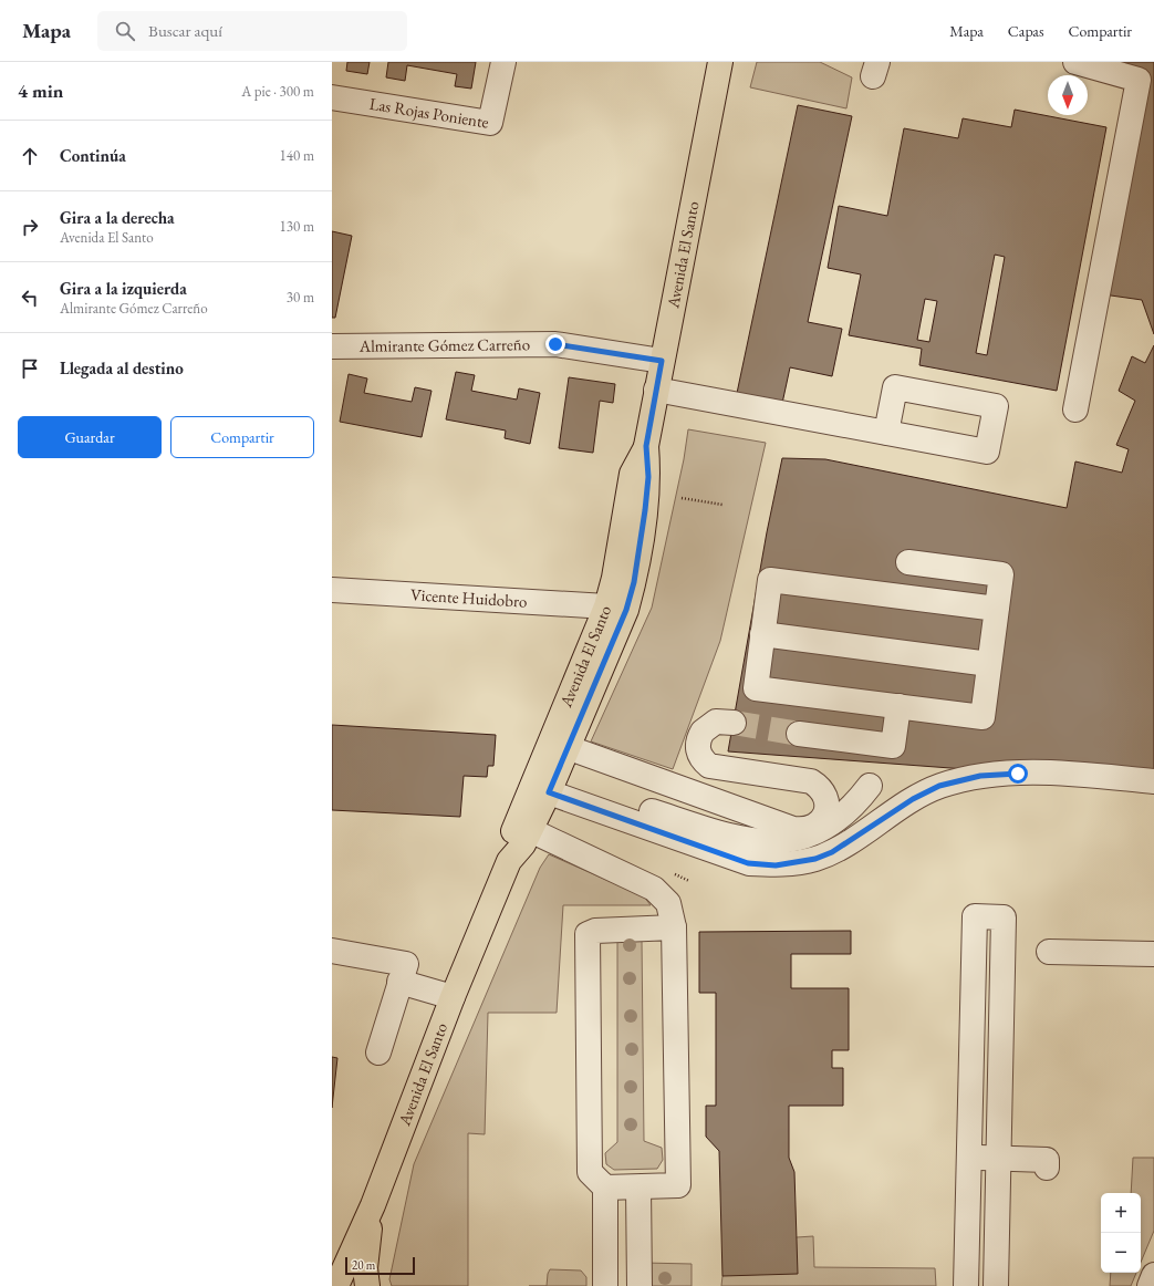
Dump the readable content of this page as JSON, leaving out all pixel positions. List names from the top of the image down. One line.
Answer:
{"streets":{"main road":["Avenida El Santo"],"street":["Las Rojas Poniente","Almirante Gómez Carreño","Vicente Huidobro"]},"crossings":[["Avenida El Santo","Almirante Gómez Carreño"],["Avenida El Santo","Vicente Huidobro"]],"scale_bar":"20 m","north":"bottom","page":{"header":"Mapa","search":"Buscar aquí","nav":["Mapa","Capas","Compartir"],"heading":["4 min","A pie · 300 m"],"list":[["Continúa","140 m"],["Gira a la derecha","Avenida El Santo","130 m"],["Gira a la izquierda","Almirante Gómez Carreño","30 m"],"Llegada al destino"],"buttons":["Guardar","Compartir"],"map_buttons":["+","−"],"scale":"20 m"}}
